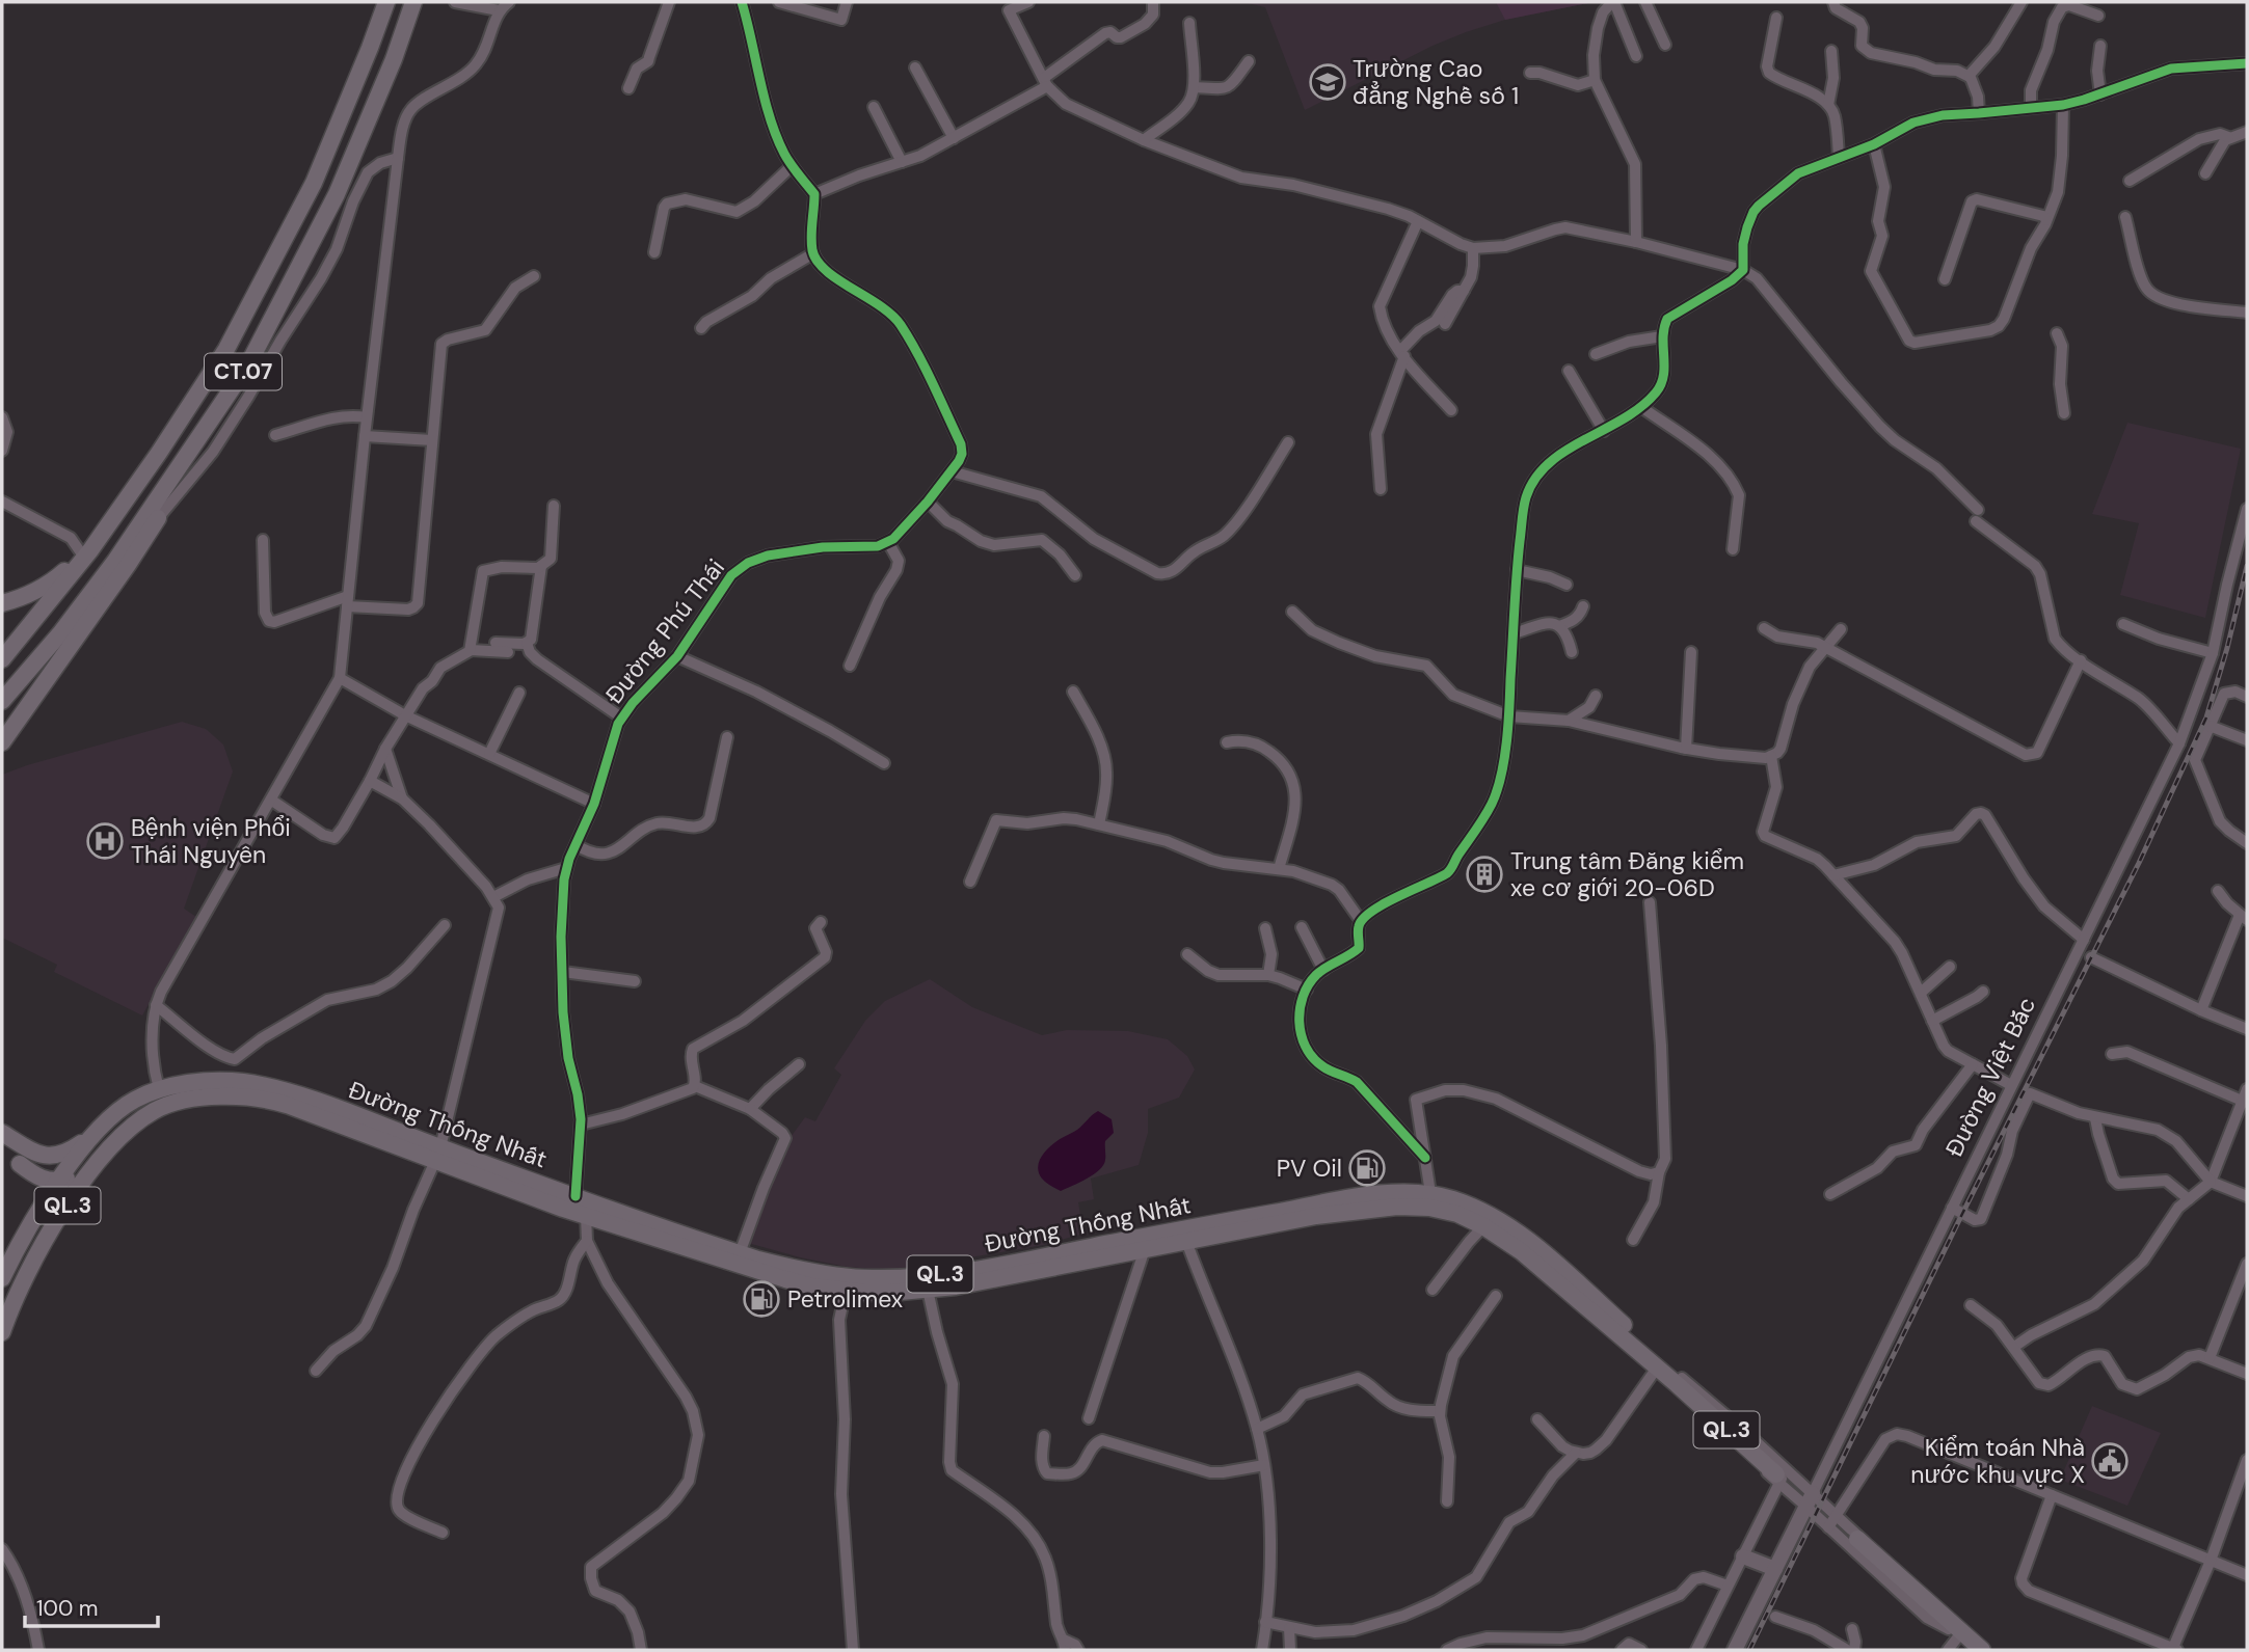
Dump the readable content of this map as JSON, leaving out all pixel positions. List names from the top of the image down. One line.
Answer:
{"streets":{"highway":["CT.07","Đường Thống Nhất","QL.3"],"main road":["Đường Việt Bắc"],"street":["Đường Phú Thái"]},"crossings":[["Đường Phú Thái","Đường Thống Nhất"],["Đường Thống Nhất","QL.3"]],"places":{"school or university":["Trường Cao đẳng Nghề số 1"],"hospital":["Bệnh viện Phổi Thái Nguyên"],"building":["Trung tâm Đăng kiểm xe cơ giới 20-06D"],"fuel station":["PV Oil","Petrolimex"],"public building":["Kiểm toán Nhà nước khu vực X"]},"scale_bar":"100 m"}
